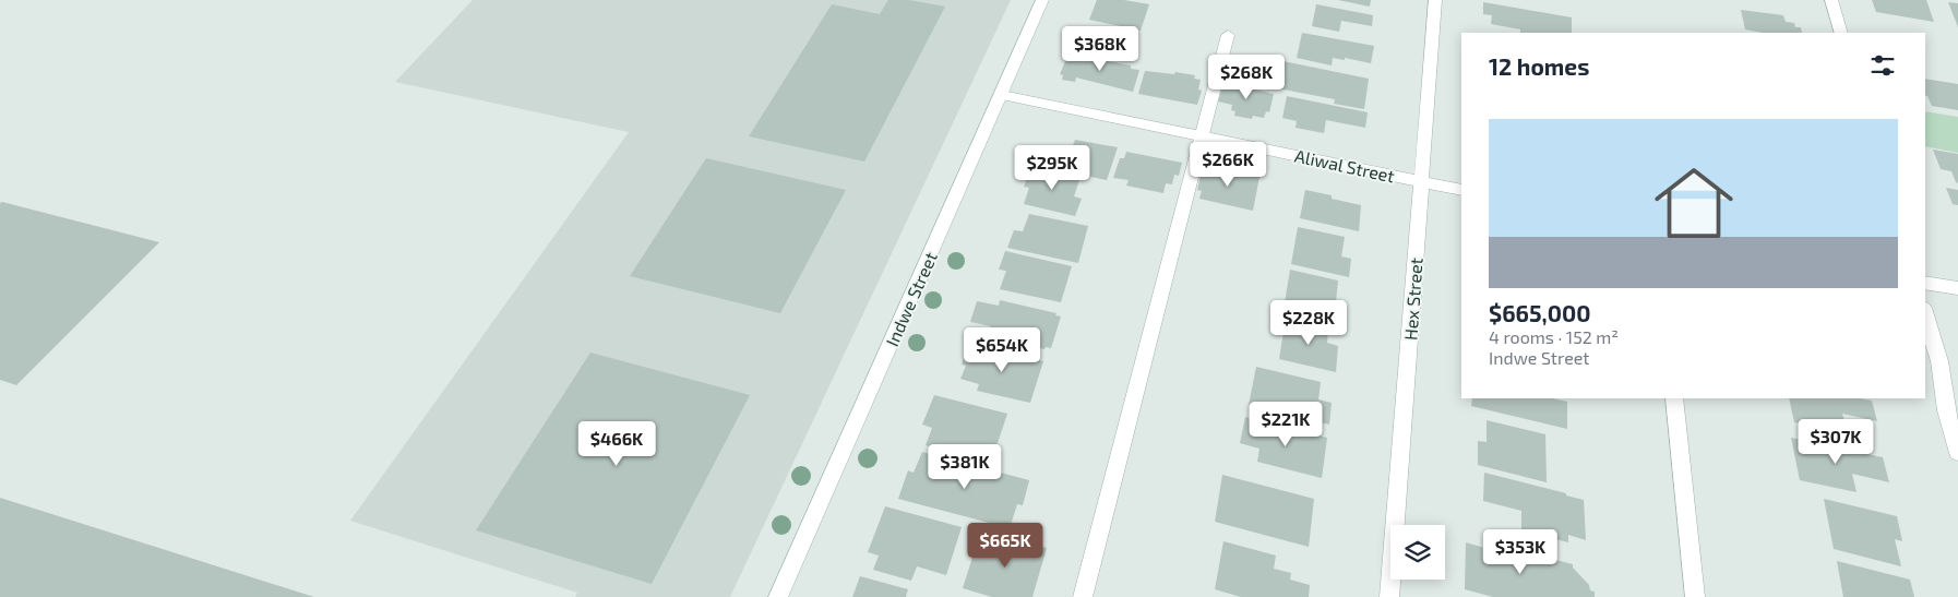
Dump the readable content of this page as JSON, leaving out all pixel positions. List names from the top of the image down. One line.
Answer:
{"streets":{"street":["Aliwal Street","Indwe Street","Hex Street"]},"crossings":[["Aliwal Street","Indwe Street"],["Aliwal Street","Hex Street"]],"page":{"price":["$368K","$268K","$266K","$295K","$228K","$654K","$221K","$307K","$466K","$381K","$665K","$353K"],"heading":"12 homes","list":[{"name":"$665,000","note":"4 rooms · 152 m² · Indwe Street"}]}}
